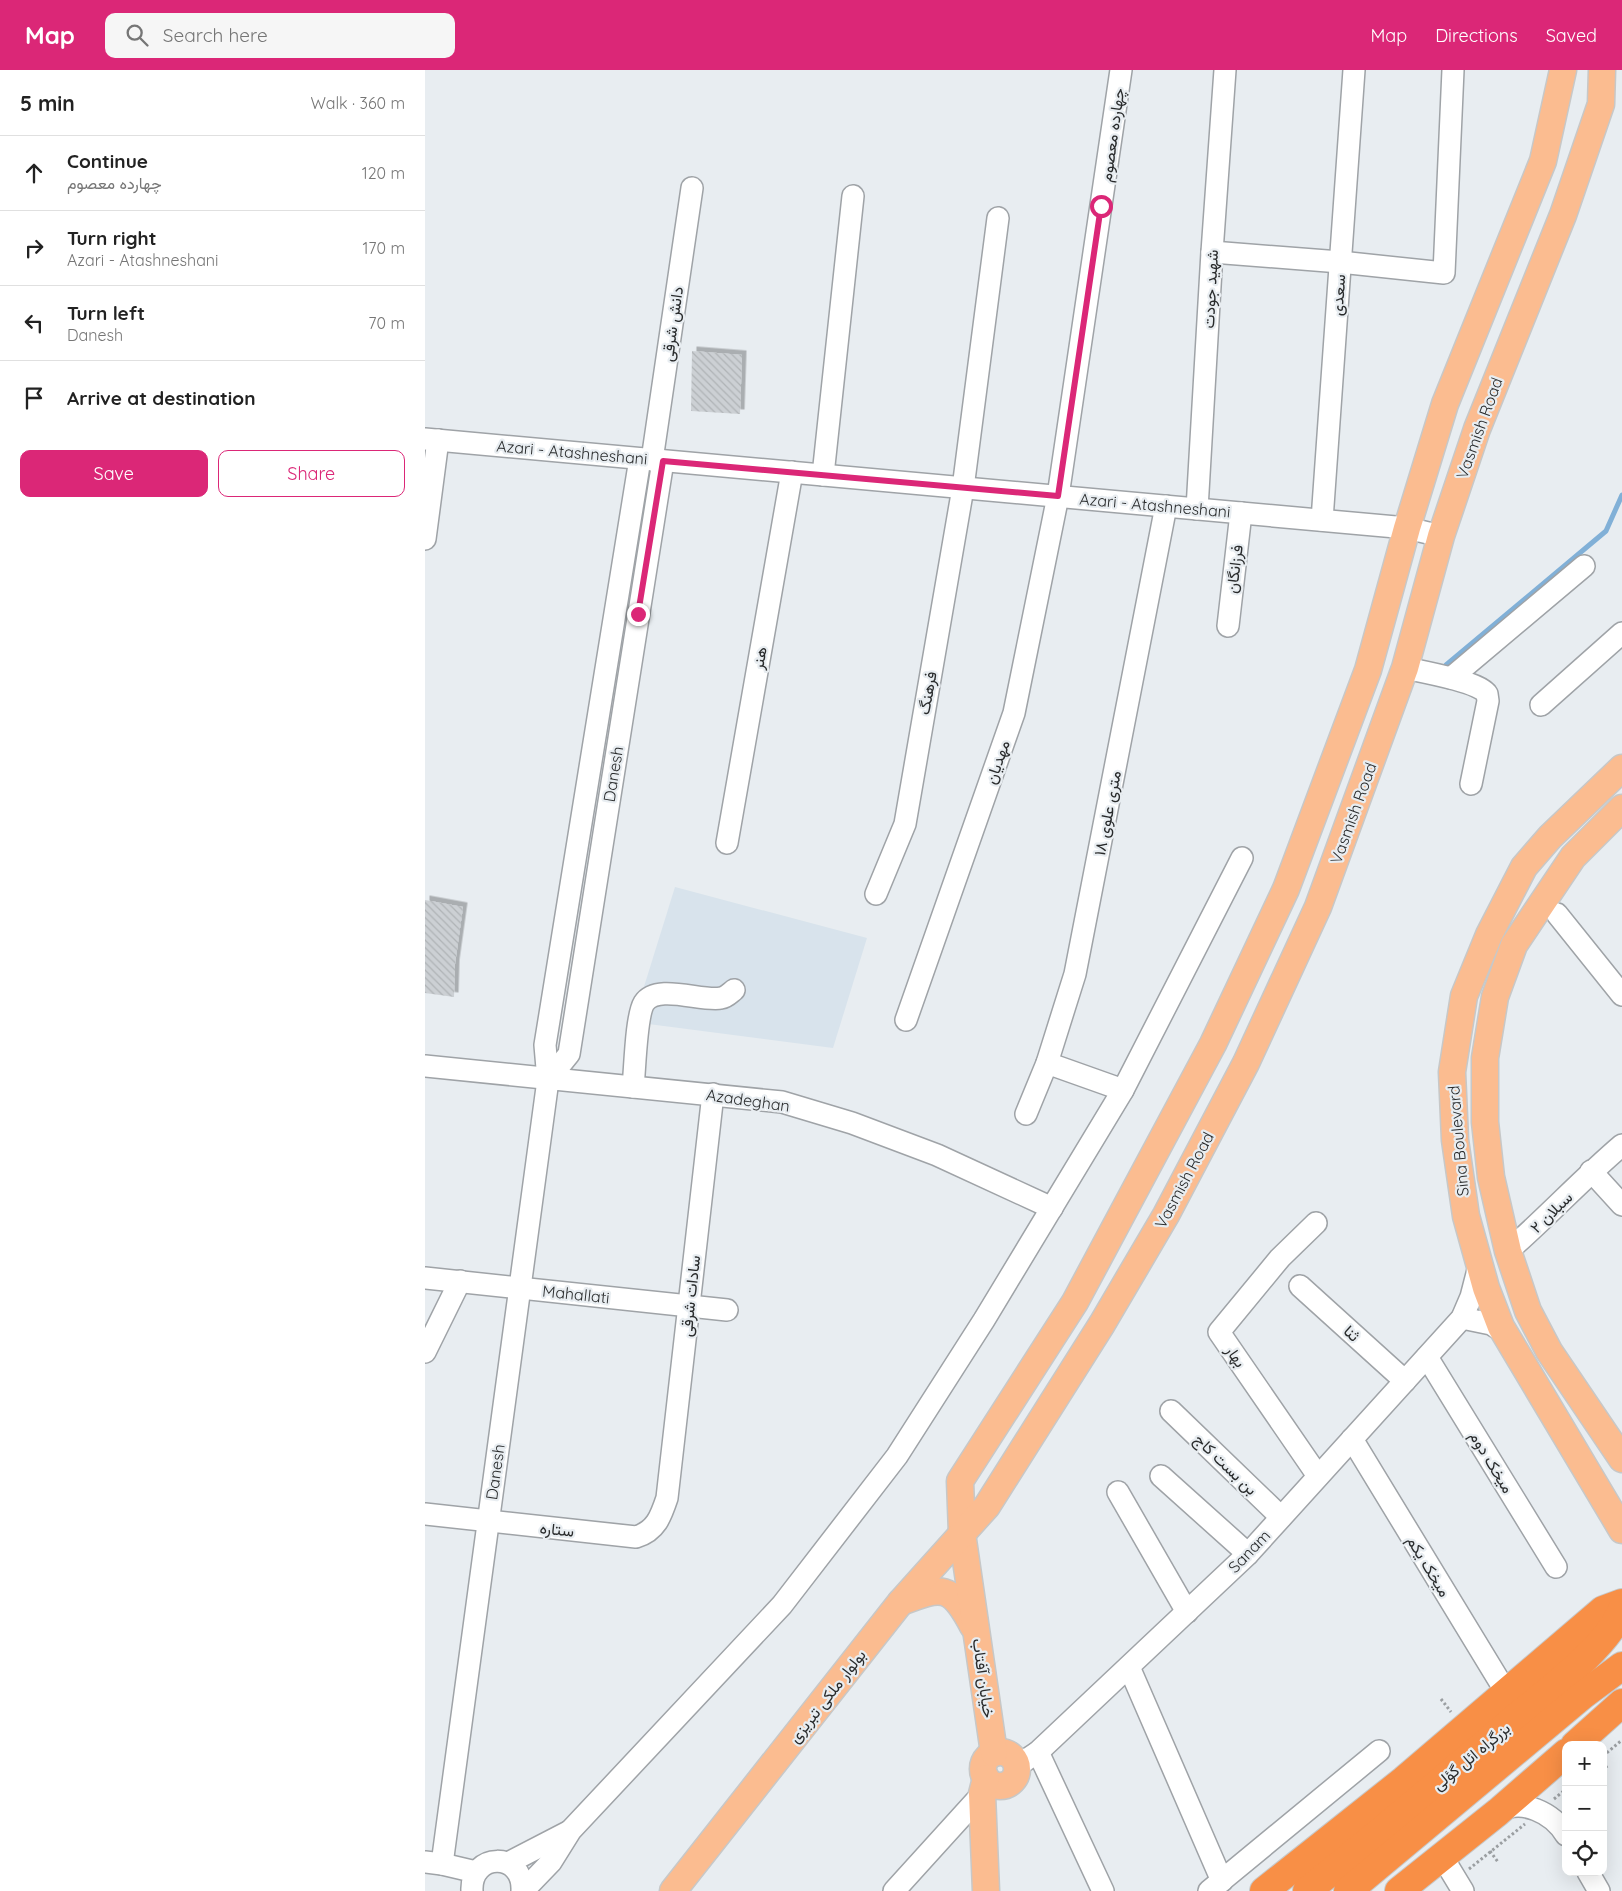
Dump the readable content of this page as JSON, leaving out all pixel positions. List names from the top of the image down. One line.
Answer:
{"streets":{"highway":["بزرگراه ائل گؤلی"],"main road":["Vasmish Road","Sina Boulevard","خیابان آفتاب","بولوار ملکی تبریزی"],"street":["چهارده معصوم","شهید جودت","سعدی","دانش شرقی","Azari - Atashneshani","فرزانگان","هنر","فرهنگ","مهدیان","Danesh","۱۸ متری علوی","Azadeghan","سبلان ۲","Mahallati","سادات شرقی","ثنا","بهار","میخک دوم","بن بست کاج","ستاره","Sanam","میخک یکم"]},"crossings":[["چهارده معصوم","Azari - Atashneshani"],["چهارده معصوم","مهدیان"],["شهید جودت","Azari - Atashneshani"],["سعدی","Azari - Atashneshani"],["دانش شرقی","Azari - Atashneshani"],["دانش شرقی","Danesh"],["Vasmish Road","Azari - Atashneshani"],["Vasmish Road","بولوار ملکی تبریزی"],["Azari - Atashneshani","فرزانگان"],["Azari - Atashneshani","هنر"],["Azari - Atashneshani","فرهنگ"],["Azari - Atashneshani","مهدیان"],["Azari - Atashneshani","Danesh"],["Azari - Atashneshani","۱۸ متری علوی"],["Danesh","Azadeghan"],["Danesh","Mahallati"],["Danesh","ستاره"],["Azadeghan","سادات شرقی"],["Sina Boulevard","سبلان ۲"],["Mahallati","سادات شرقی"],["سادات شرقی","ستاره"],["ثنا","Sanam"],["بهار","Sanam"],["میخک دوم","Sanam"],["بن بست کاج","Sanam"],["Sanam","میخک یکم"],["Sanam","خیابان آفتاب"]],"page":{"header":"Map","search":"Search here","nav":["Map","Directions","Saved"],"heading":["5 min","Walk · 360 m"],"list":[["Continue","چهارده معصوم","120 m"],["Turn right","Azari - Atashneshani","170 m"],["Turn left","Danesh","70 m"],"Arrive at destination"],"buttons":["Save","Share"],"map_buttons":["+","−"]}}
